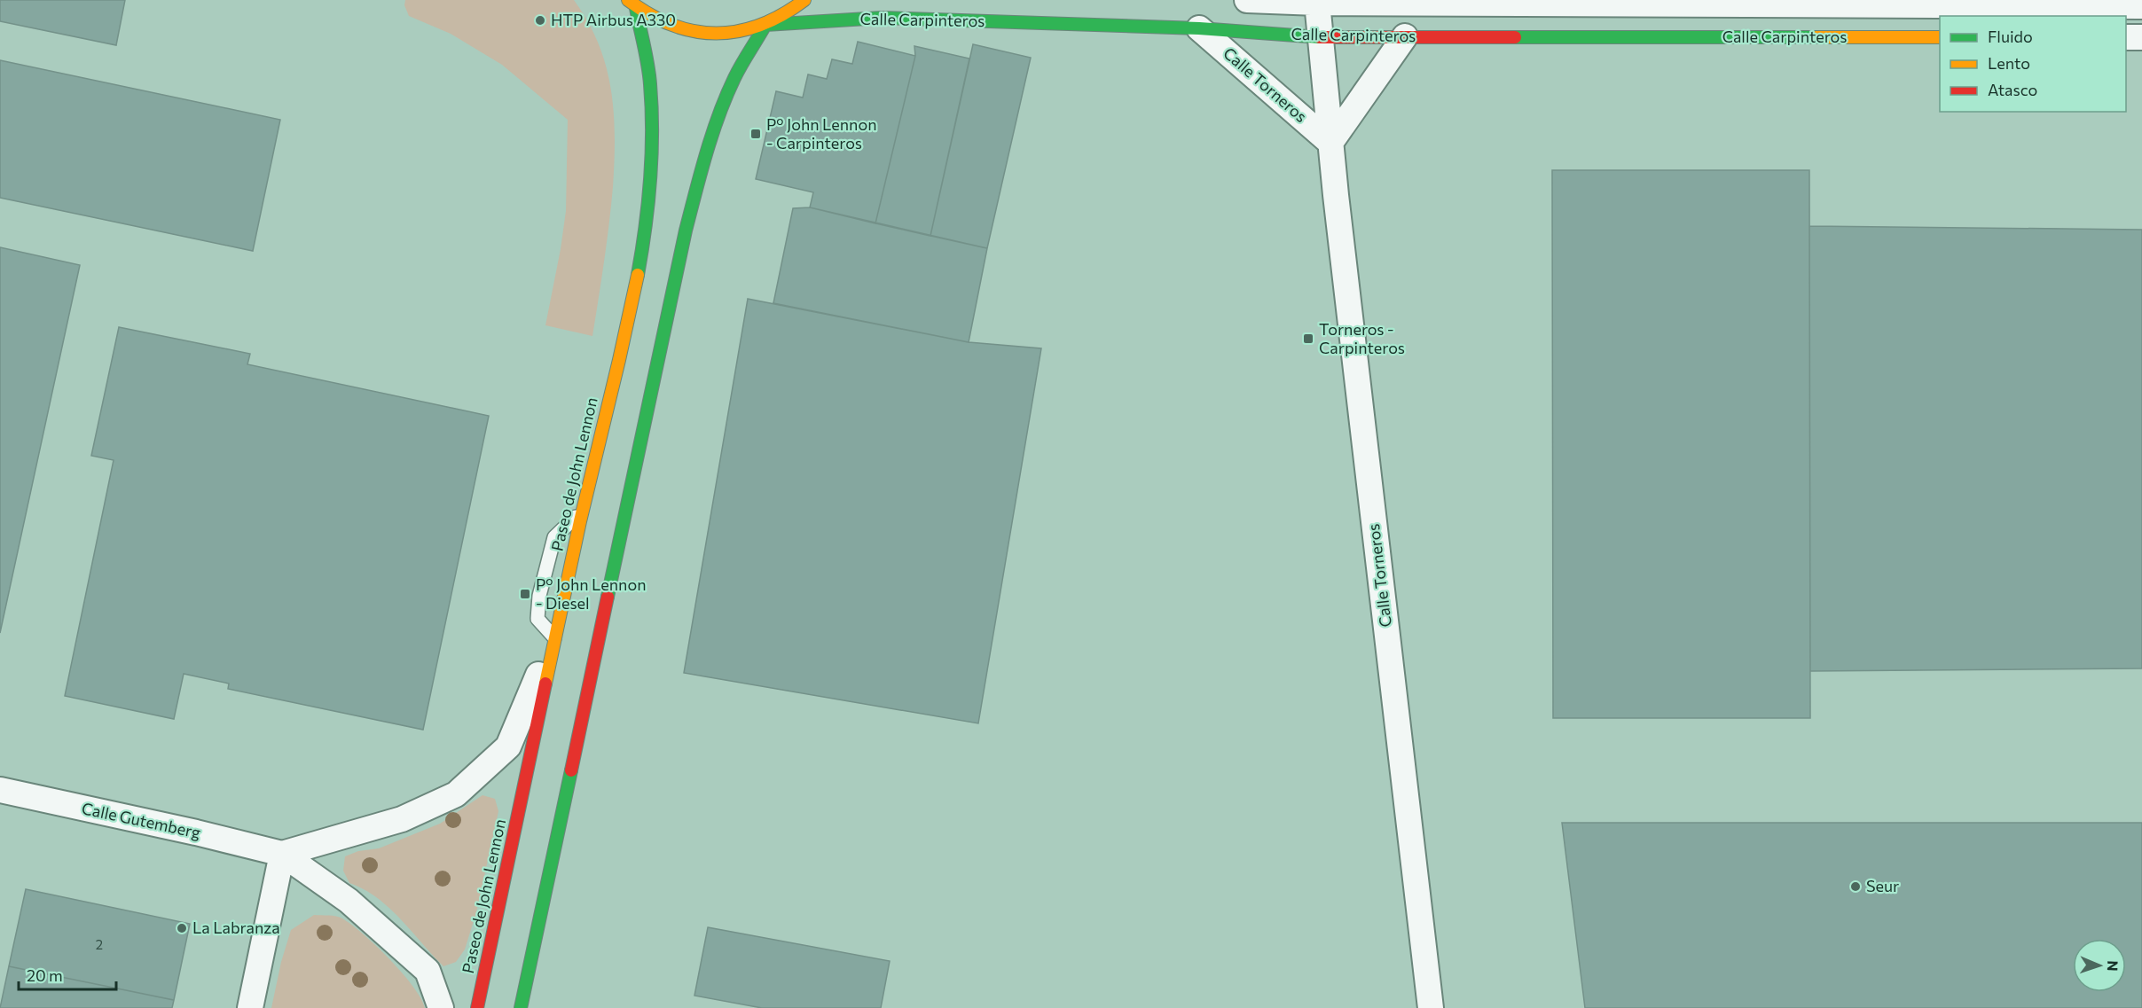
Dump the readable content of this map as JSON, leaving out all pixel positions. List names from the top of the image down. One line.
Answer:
{"streets":{"main road":["Calle Carpinteros","Paseo de John Lennon"],"street":["Calle Torneros","Calle Gutemberg"]},"crossings":[["Calle Carpinteros","Calle Torneros"]],"places":{"other":["HTP Airbus A330","Seur","La Labranza"],"transit":["Pº John Lennon - Carpinteros","Torneros - Carpinteros","Pº John Lennon - Diesel"]},"house_numbers":["2"],"legend":["Fluido","Lento","Atasco"],"scale_bar":"20 m","north":"right"}
